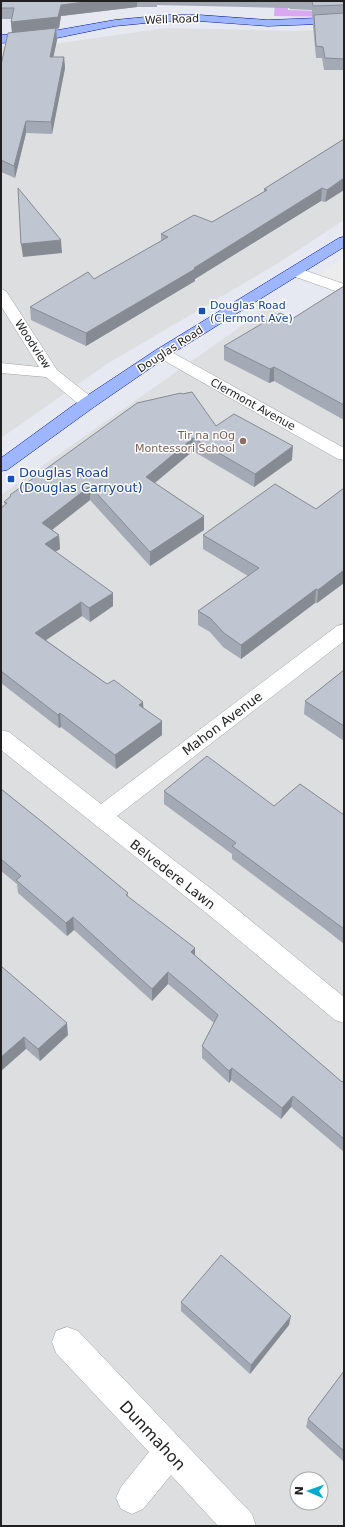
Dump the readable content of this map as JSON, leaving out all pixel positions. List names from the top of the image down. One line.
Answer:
{"streets":{"main road":["Well Road","Douglas Road"],"street":["Woodview","Clermont Avenue","Mahon Avenue","Belvedere Lawn","Dunmahon"]},"crossings":[["Douglas Road","Clermont Avenue"],["Mahon Avenue","Belvedere Lawn"]],"places":{"transit":["Douglas Road (Clermont Ave)","Douglas Road (Douglas Carryout)"],"other":["Tir na nOg Montessori School"]},"north":"left"}
